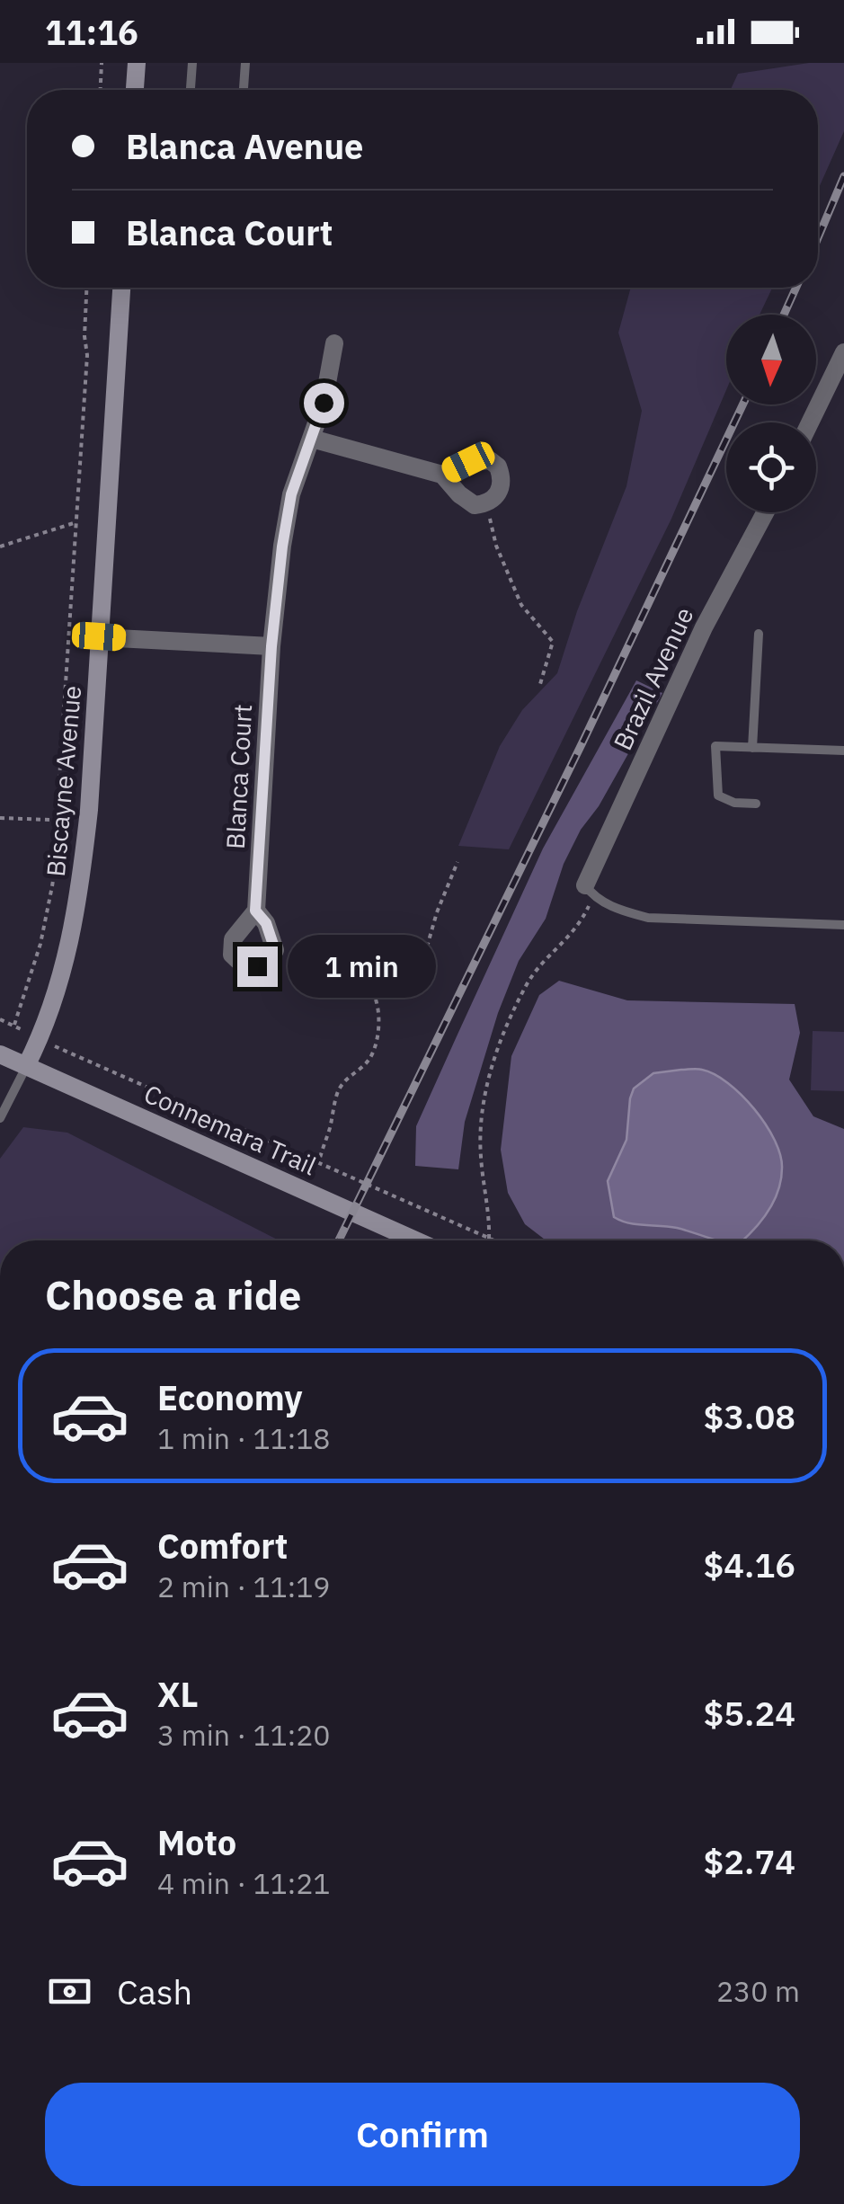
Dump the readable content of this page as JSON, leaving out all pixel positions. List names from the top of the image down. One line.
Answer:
{"streets":{"street":["Brazil Avenue","Blanca Court","Biscayne Avenue","Connemara Trail"]},"crossings":[["Biscayne Avenue","Connemara Trail"]],"north":"bottom","page":{"status":"11:16","banner":["Blanca Avenue","Blanca Court"],"bubble":"1 min","heading":"Choose a ride","list":[{"name":"Economy","note":"1 min · 11:18","value":"$3.08"},{"name":"Comfort","note":"2 min · 11:19","value":"$4.16"},{"name":"XL","note":"3 min · 11:20","value":"$5.24"},{"name":"Moto","note":"4 min · 11:21","value":"$2.74"}],"pay":["Cash","230 m"],"buttons":"Confirm"}}
